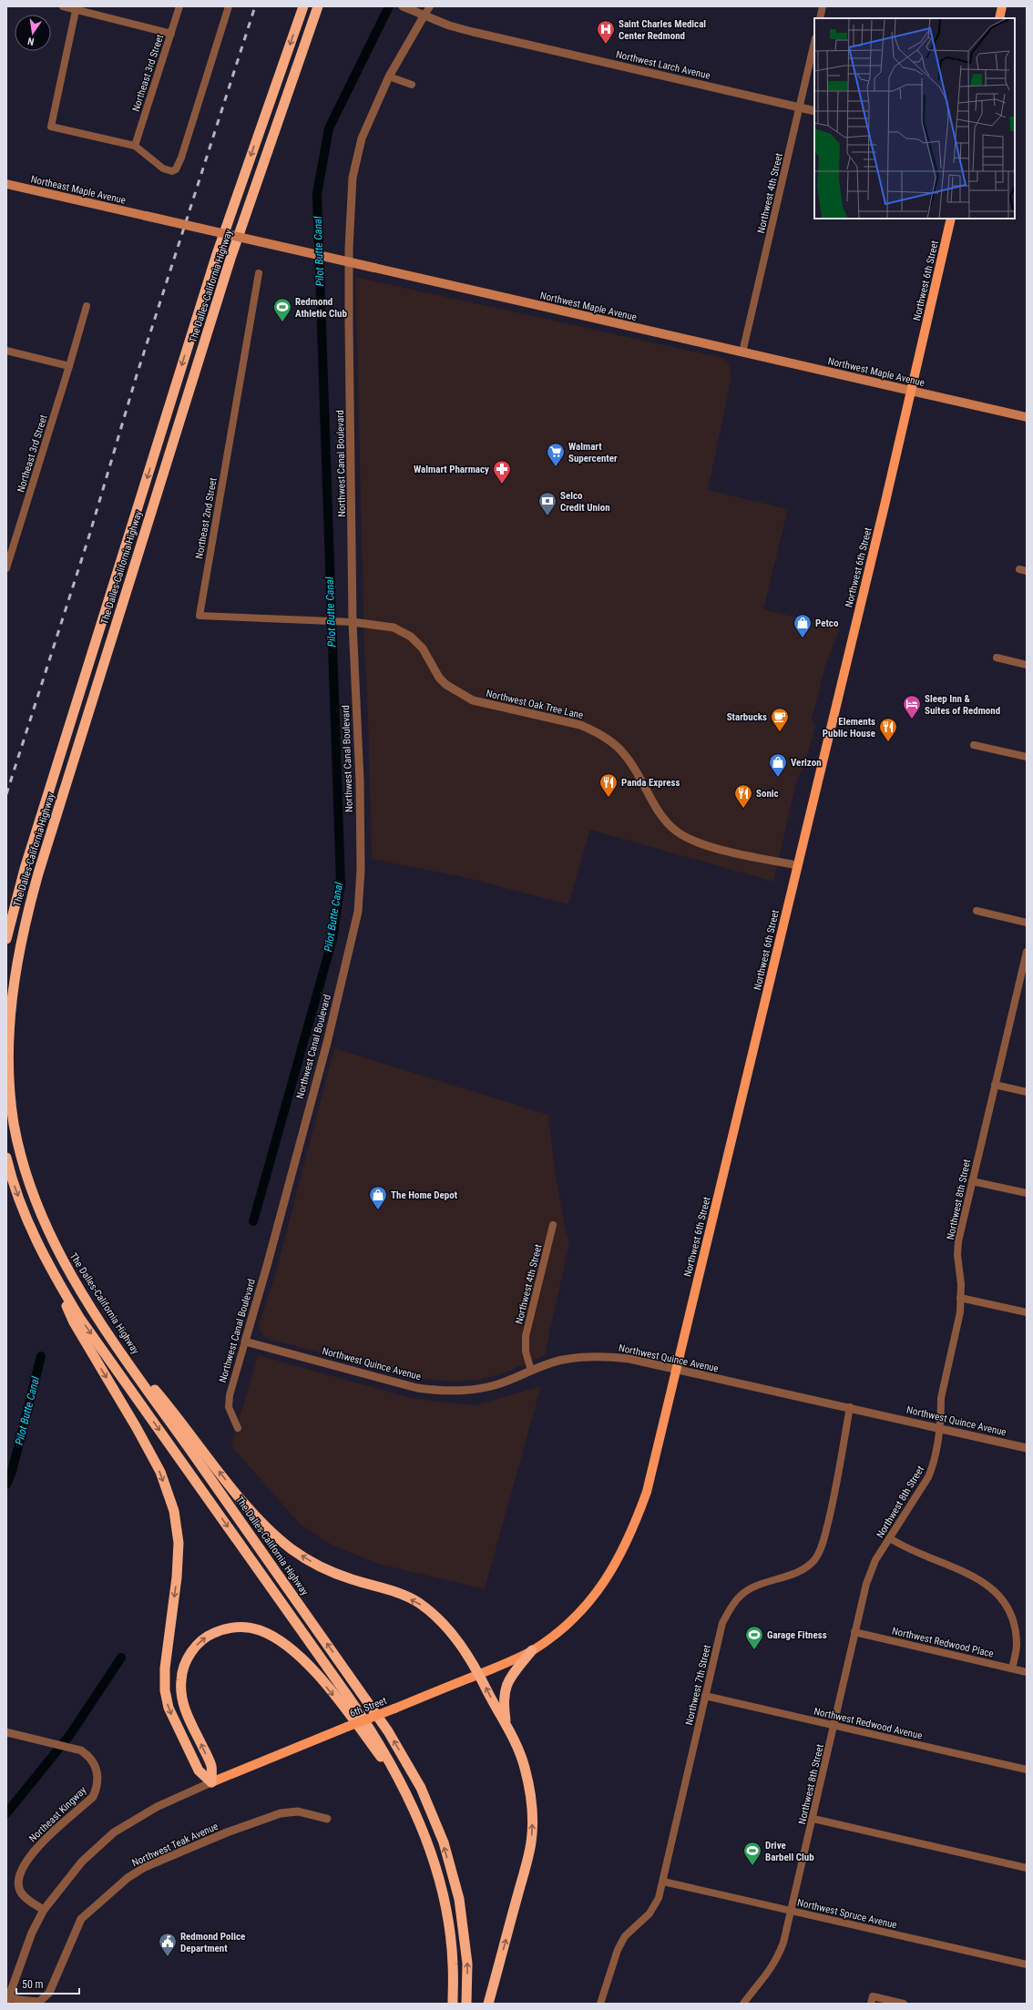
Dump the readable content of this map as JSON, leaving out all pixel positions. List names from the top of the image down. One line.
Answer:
{"streets":{"highway":["The Dalles-California Highway"],"main road":["Northeast Maple Avenue","Northwest 6th Street","Northwest Maple Avenue","6th Street"],"street":["Northwest Larch Avenue","Northeast 3rd Street","Northwest 4th Street","Northwest Canal Boulevard","Northeast 2nd Street","Northwest Oak Tree Lane","Northwest 8th Street","Northwest Quince Avenue","Northwest Redwood Place","Northwest 7th Street","Northwest Redwood Avenue","Northeast Kingway","Northwest Teak Avenue","Northwest Spruce Avenue"]},"crossings":[["Northwest Larch Avenue","Northwest 4th Street"],["Northwest Larch Avenue","Northwest Canal Boulevard"],["Northeast Maple Avenue","Northwest Maple Avenue"],["Northwest 4th Street","Northwest Maple Avenue"],["Northwest 4th Street","Northwest Quince Avenue"],["Northwest 6th Street","Northwest Maple Avenue"],["Northwest 6th Street","Northwest Oak Tree Lane"],["Northwest 6th Street","Northwest Quince Avenue"],["Northwest 6th Street","6th Street"],["Northwest Canal Boulevard","Northeast 2nd Street"],["Northwest Canal Boulevard","Northwest Oak Tree Lane"],["Northwest Canal Boulevard","Northwest Quince Avenue"],["Northeast 2nd Street","Northwest Oak Tree Lane"],["Northwest 8th Street","Northwest Quince Avenue"],["Northwest 8th Street","Northwest Redwood Place"],["Northwest 8th Street","Northwest Redwood Avenue"],["Northwest 8th Street","Northwest Spruce Avenue"],["Northwest Quince Avenue","Northwest 7th Street"],["Northwest 7th Street","Northwest Redwood Avenue"],["Northwest 7th Street","Northwest Spruce Avenue"]],"water":["Pilot Butte Canal"],"places":{"hospital":["Saint Charles Medical Center Redmond"],"sports":["Redmond Athletic Club","Garage Fitness","Drive Barbell Club"],"supermarket":["Walmart Supercenter"],"pharmacy":["Walmart Pharmacy"],"bank":["Selco Credit Union"],"shop":["Petco","Verizon","The Home Depot"],"hotel":["Sleep Inn & Suites of Redmond"],"cafe":["Starbucks"],"restaurant":["Elements Public House","Panda Express","Sonic"],"public building":["Redmond Police Department"]},"scale_bar":"50 m","north":"bottom"}
